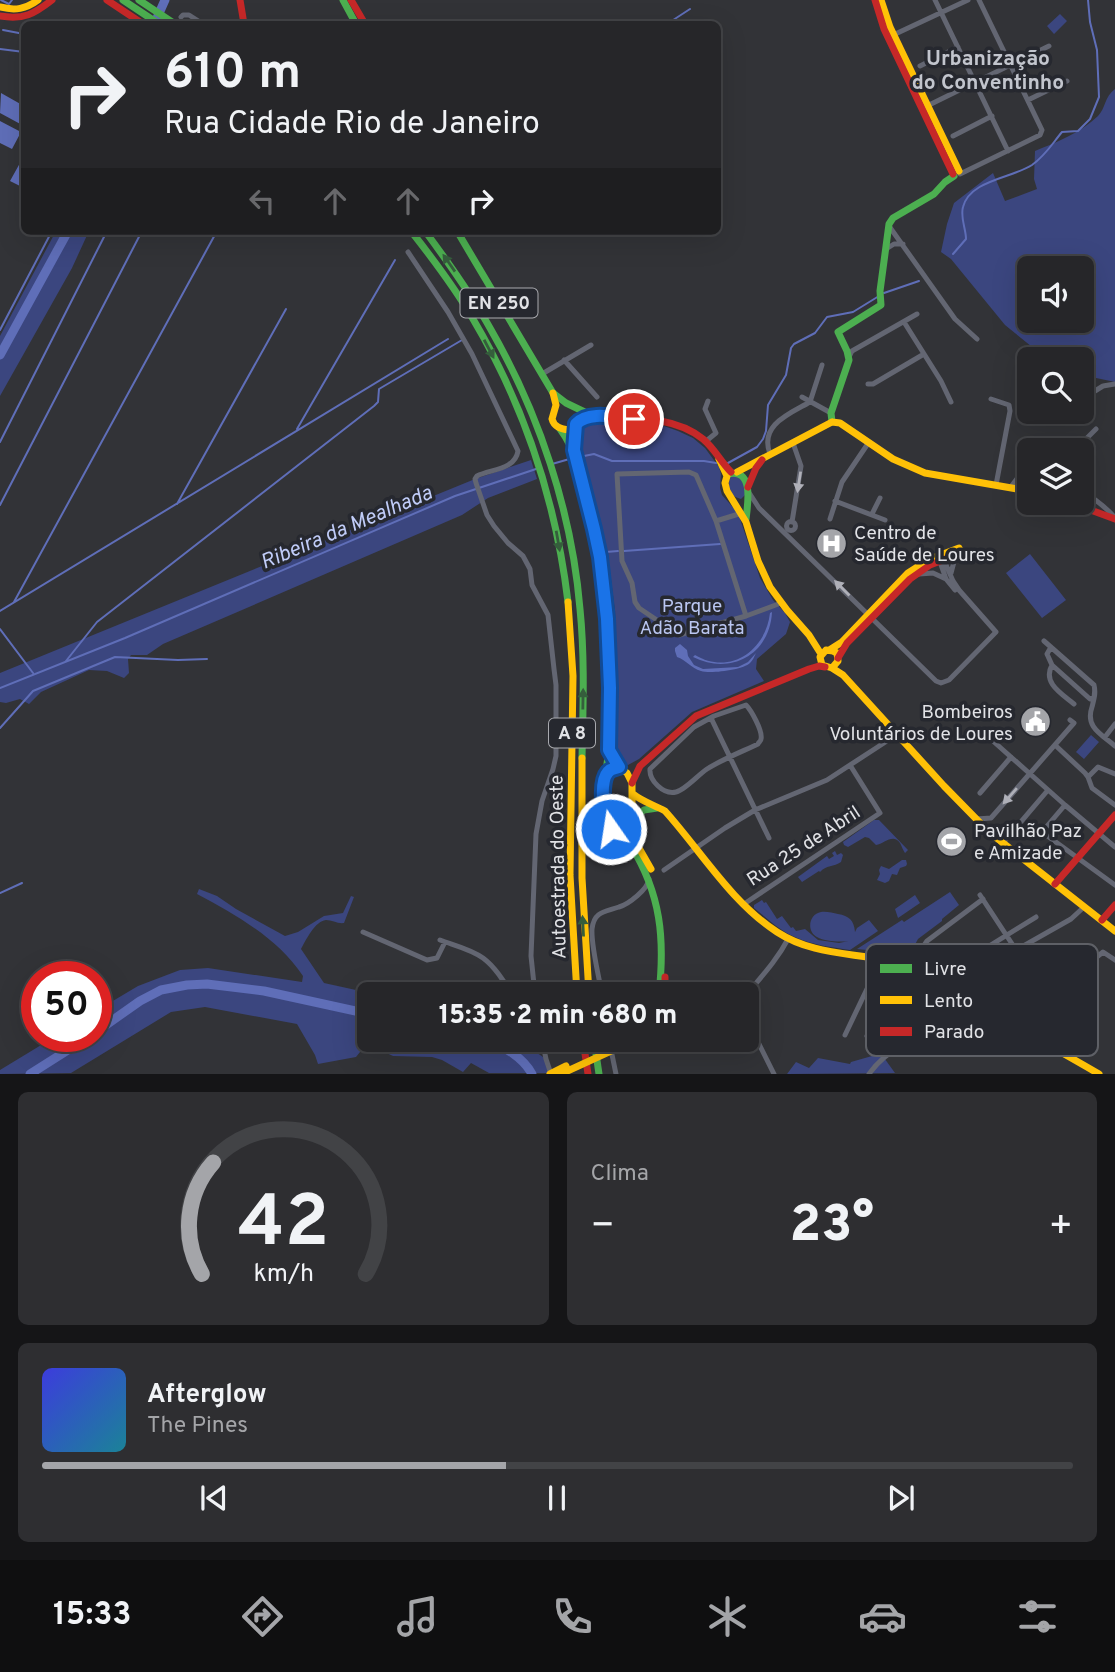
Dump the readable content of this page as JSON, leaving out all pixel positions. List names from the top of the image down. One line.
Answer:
{"streets":{"main road":["EN 250","A 8","Autoestrada do Oeste"],"street":["Rua 25 de Abril"]},"districts":["Urbanização do Conventinho"],"water":["Ribeira da Mealhada"],"parks":["Parque Adão Barata"],"places":{"hospital":["Centro de Saúde de Loures"],"public building":["Bombeiros Voluntários de Loures"],"sports":["Pavilhão Paz e Amizade"]},"legend":["Livre","Lento","Parado"],"page":{"turn":["610 m","Rua Cidade Rio de Janeiro"],"limit":"50","trip":"15:35 · 2 min · 680 m","tile":"Clima","heat":["−","23°","+"],"song":["Afterglow","The Pines"],"tabs":"15:33","gauge":["42","km/h"]}}
